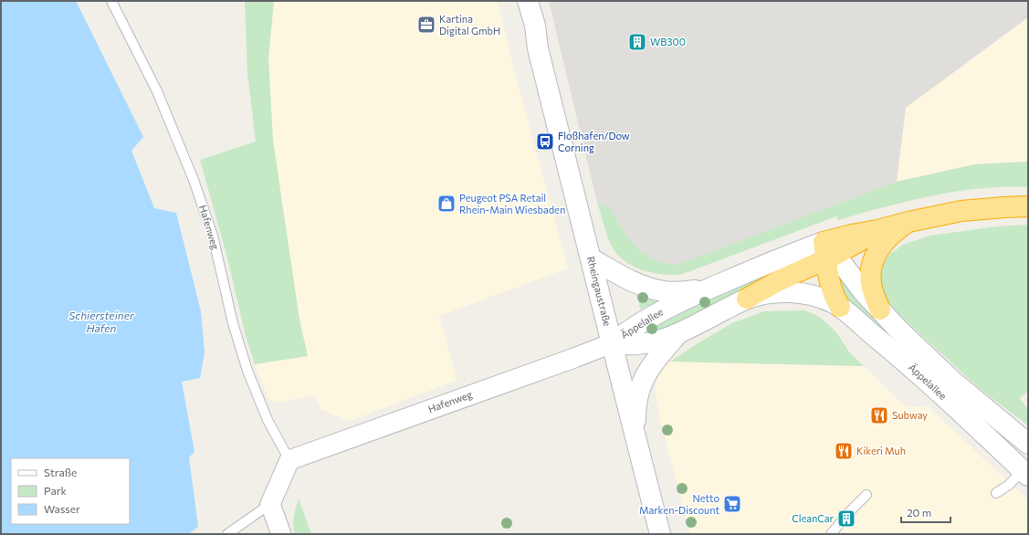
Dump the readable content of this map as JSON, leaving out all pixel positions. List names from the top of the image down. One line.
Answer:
{"streets":{"main road":["Rheingaustraße","Äppelallee"],"street":["Hafenweg"]},"crossings":[["Hafenweg","Rheingaustraße"],["Hafenweg","Äppelallee"],["Rheingaustraße","Äppelallee"]],"water":["Schiersteiner Hafen"],"places":{"office":["Kartina Digital GmbH"],"building":["WB300","CleanCar"],"bus stop":["Floßhafen/Dow Corning"],"shop":["Peugeot PSA Retail Rhein-Main Wiesbaden"],"restaurant":["Subway","Kikeri Muh"],"supermarket":["Netto Marken-Discount"]},"legend":["Straße","Park","Wasser"],"scale_bar":"20 m"}
